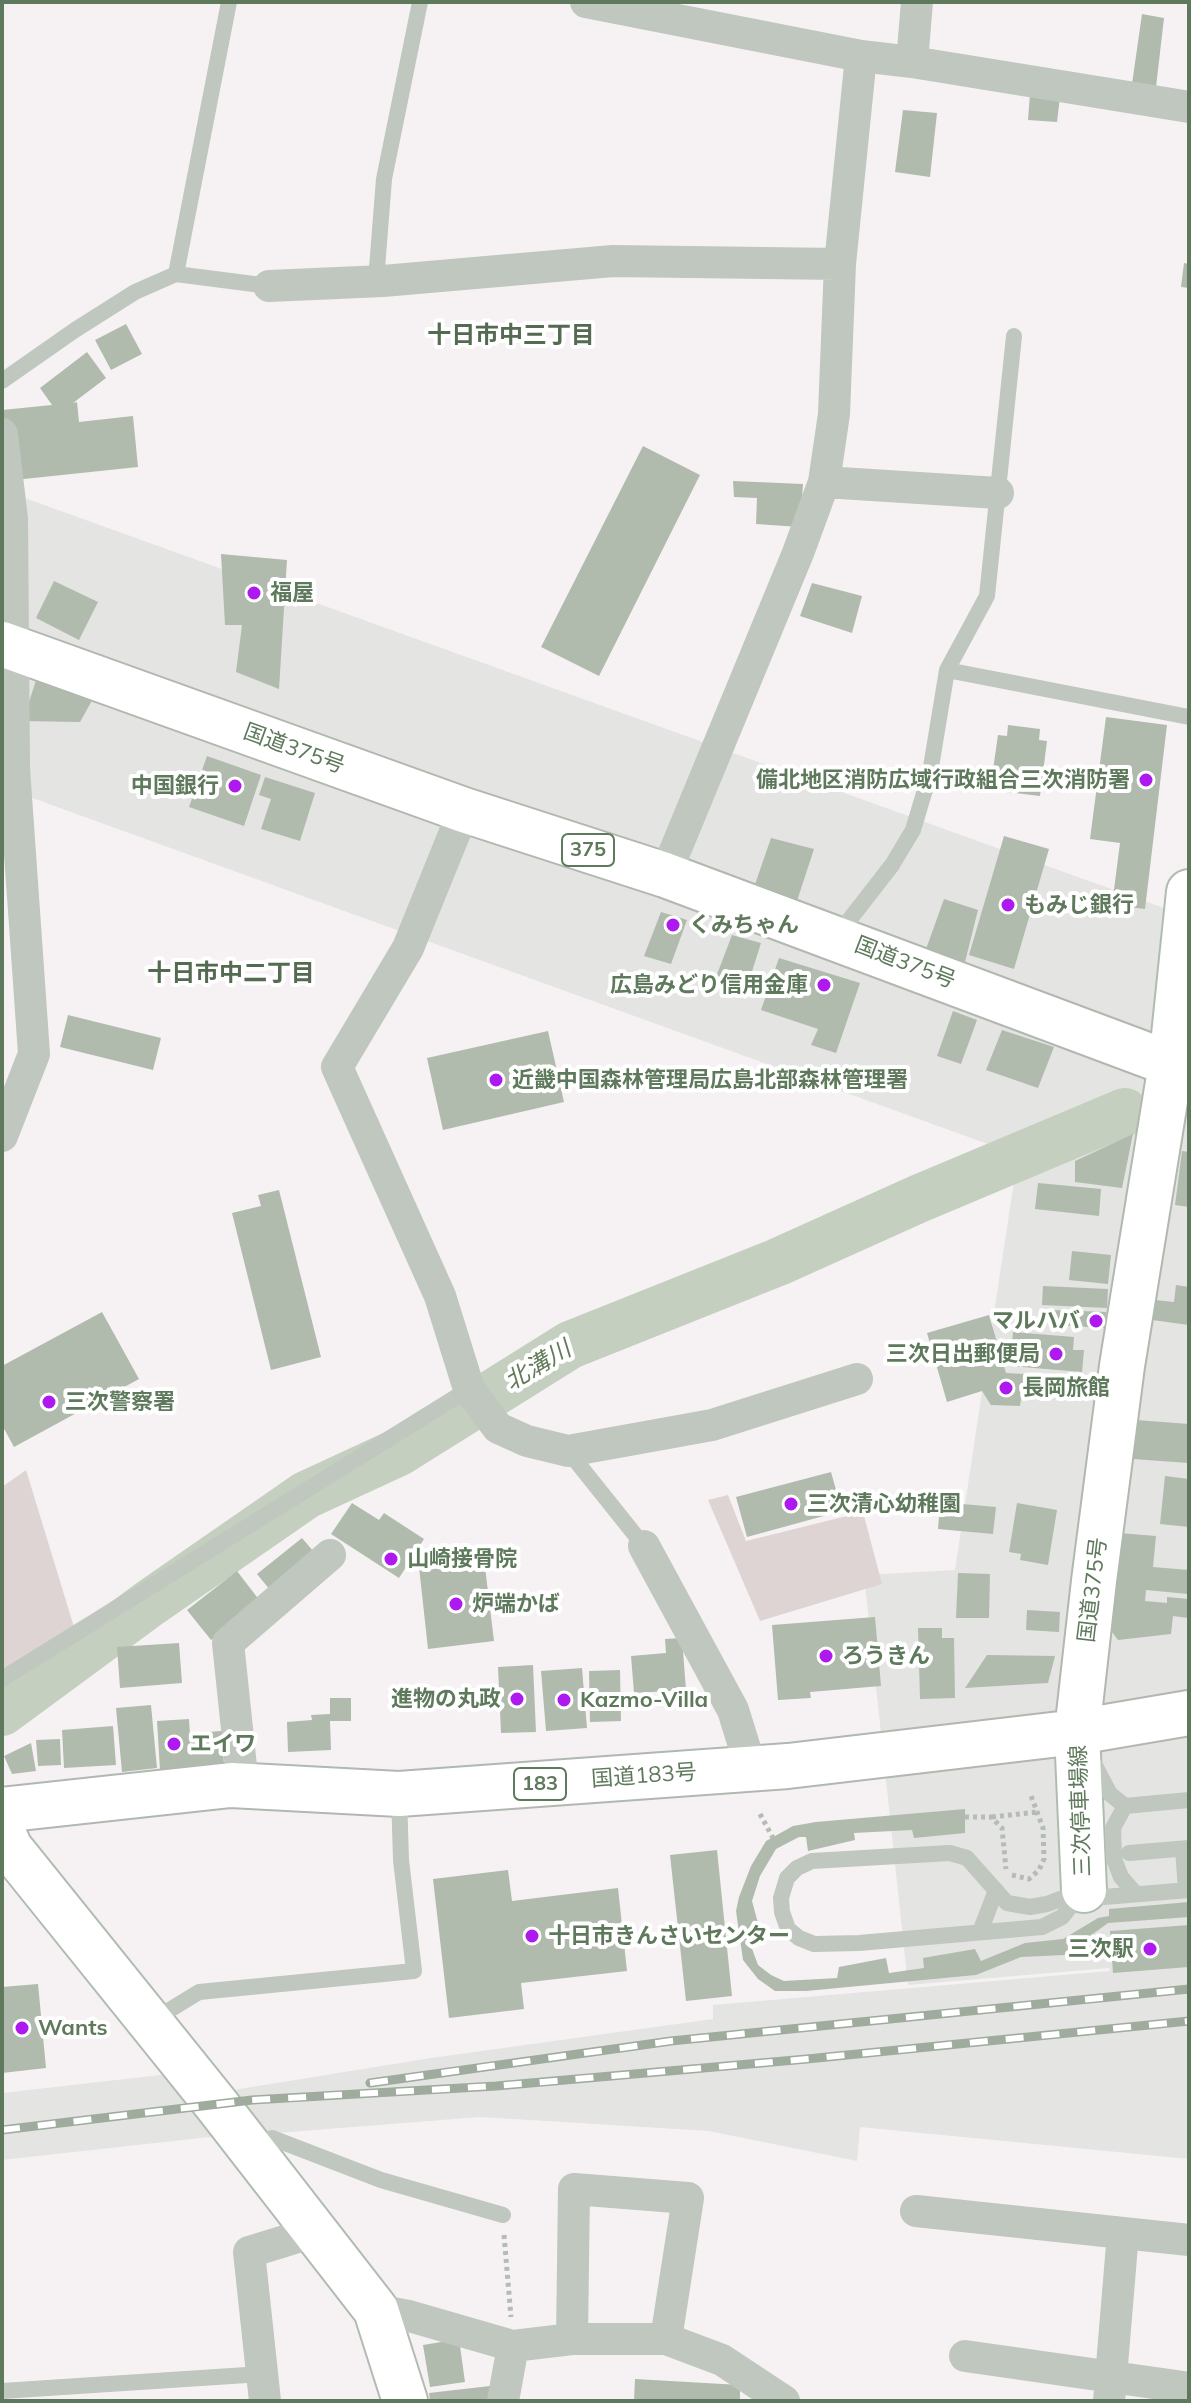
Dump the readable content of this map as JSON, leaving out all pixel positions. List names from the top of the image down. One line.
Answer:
{"streets":{"main road":["国道375号","375","国道183号","183","三次停車場線"]},"crossings":[["国道375号","国道183号"],["国道375号","三次停車場線"],["国道183号","三次停車場線"]],"districts":["十日市中三丁目","十日市中二丁目"],"water":["北溝川"],"places":["福屋","備北地区消防広域行政組合三次消防署","中国銀行","もみじ銀行","くみちゃん","広島みどり信用金庫","近畿中国森林管理局広島北部森林管理署","マルハバ","三次日出郵便局","長岡旅館","三次警察署","三次清心幼稚園","山崎接骨院","炉端かば","ろうきん","進物の丸政","Kazmo-Villa","エイワ","十日市きんさいセンター","三次駅","Wants"]}
